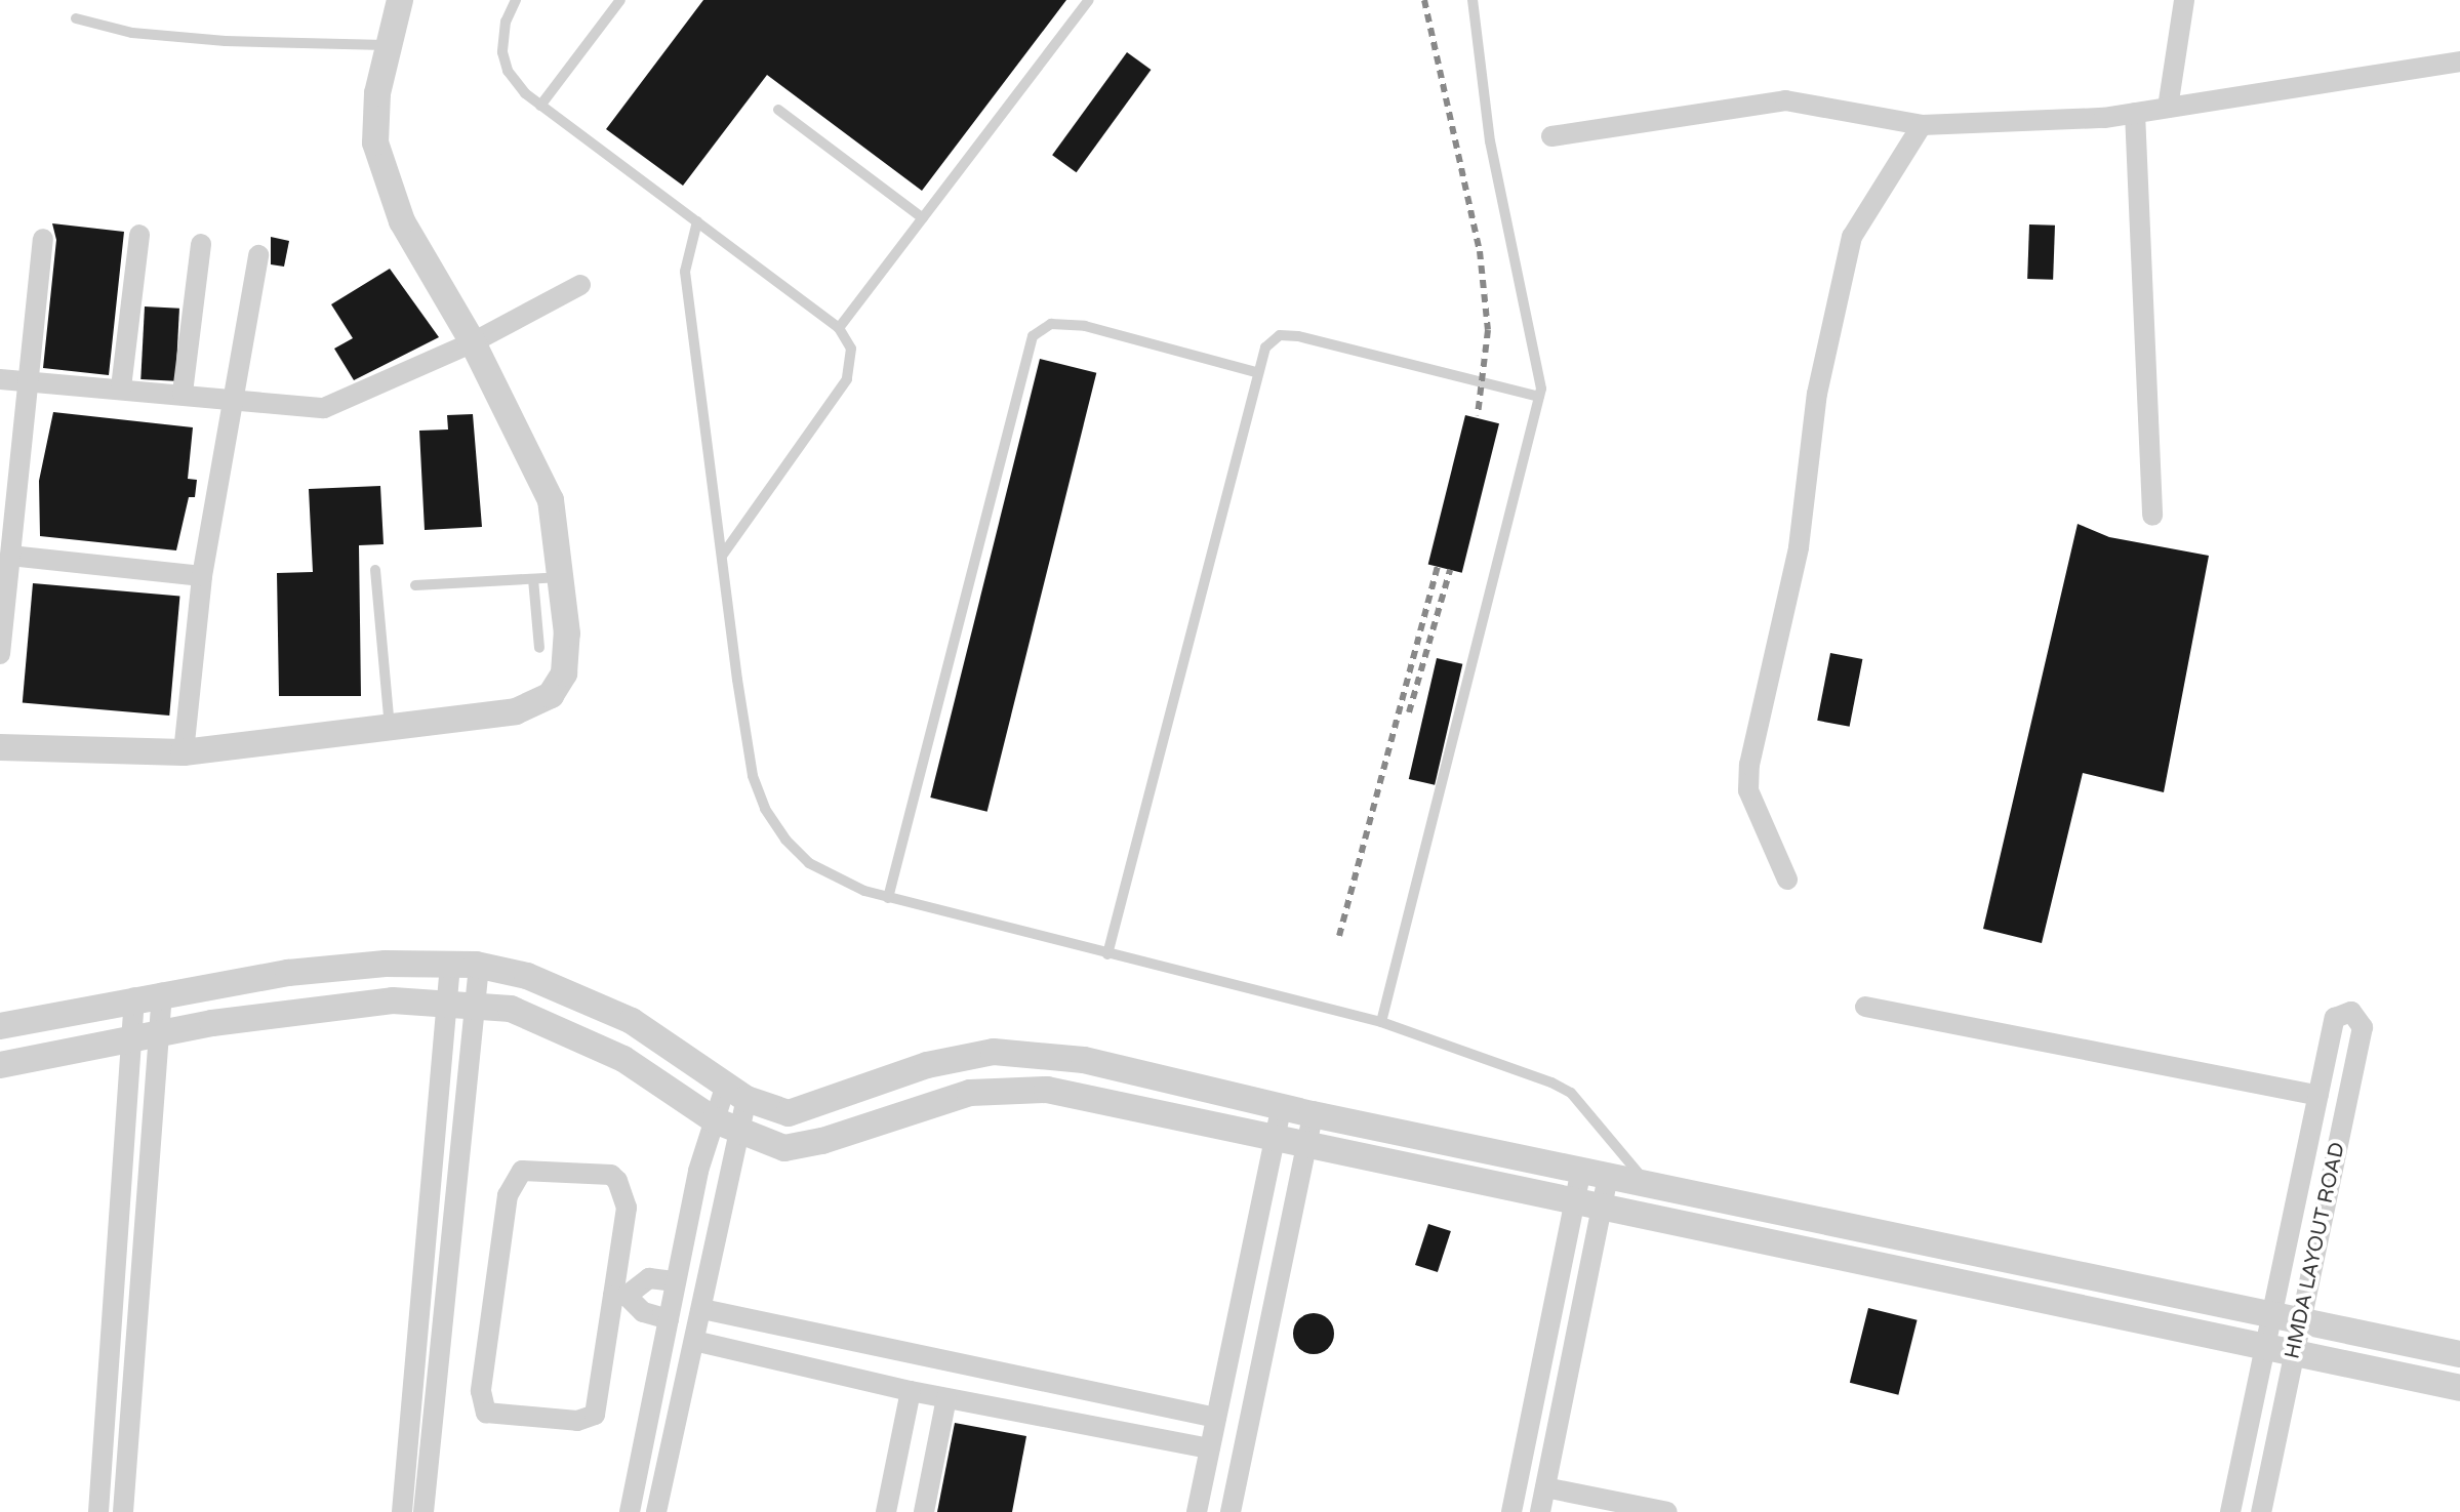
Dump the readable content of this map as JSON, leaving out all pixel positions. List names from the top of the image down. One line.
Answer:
{"streets":{"street":["HMDA LAYOUT ROAD"]}}
